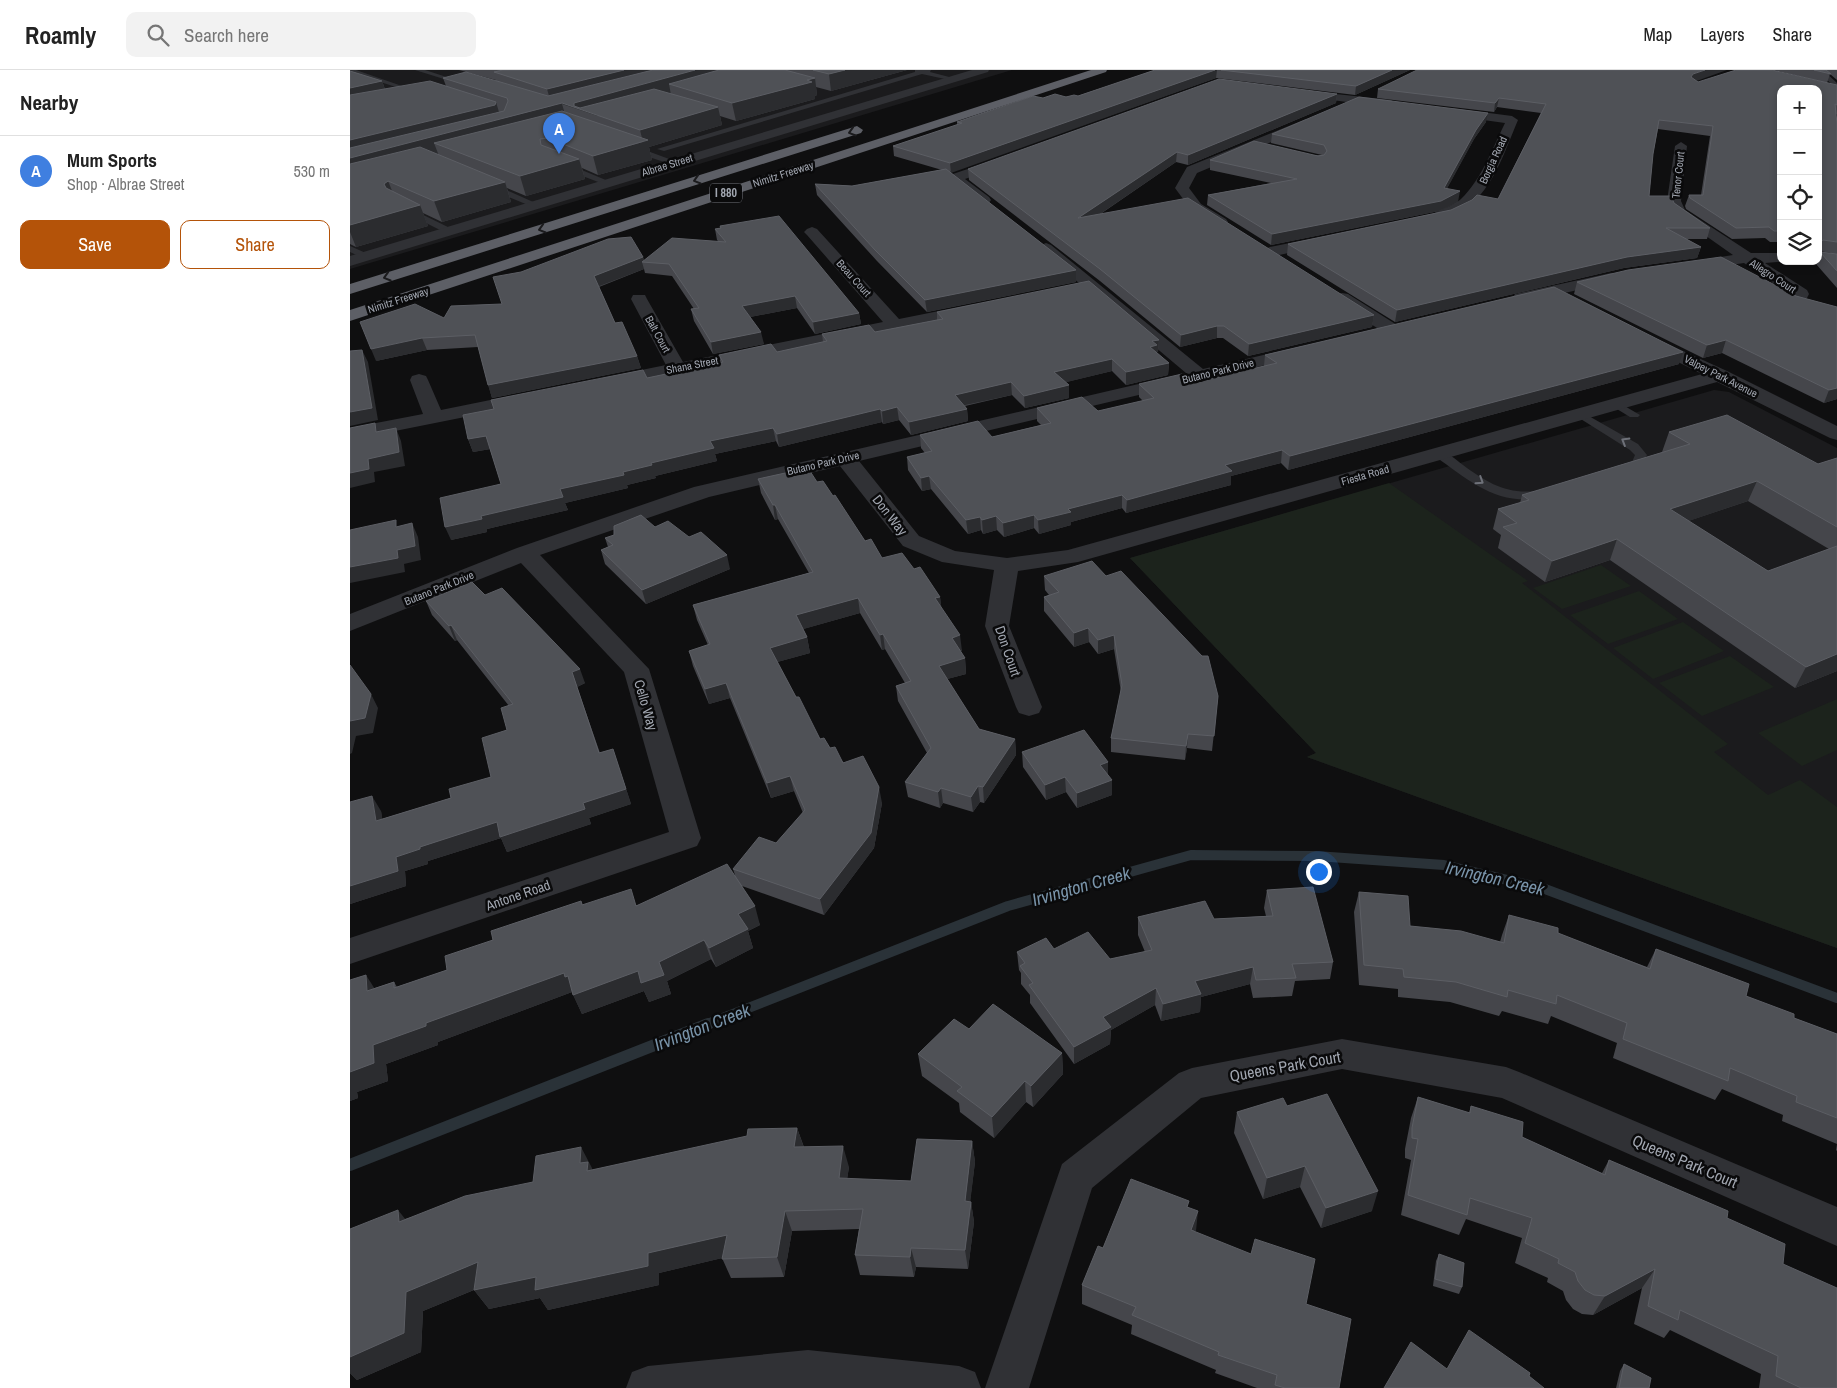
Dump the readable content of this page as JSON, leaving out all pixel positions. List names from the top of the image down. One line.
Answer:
{"streets":{"highway":["Nimitz Freeway","I 880"],"street":["Borgia Road","Albrae Street","Tenor Court","Allegro Court","Beau Court","Balt Court","Shana Street","Butano Park Drive","Valpey Park Avenue","Fiesta Road","Don Way","Don Court","Cello Way","Antone Road","Queens Park Court"]},"crossings":[["Tenor Court","Allegro Court"],["Beau Court","Shana Street"],["Balt Court","Shana Street"],["Butano Park Drive","Don Way"],["Butano Park Drive","Cello Way"],["Valpey Park Avenue","Fiesta Road"],["Fiesta Road","Don Way"],["Fiesta Road","Don Court"],["Don Way","Don Court"],["Cello Way","Antone Road"]],"water":["Irvington Creek"],"page":{"header":"Roamly","search":"Search here","nav":["Map","Layers","Share"],"heading":"Nearby","map_buttons":["+","−"],"pins":"A","list":[{"mark":"A","name":"Mum Sports","note":"Shop · Albrae Street","value":"530 m"}],"buttons":["Save","Share"]}}
